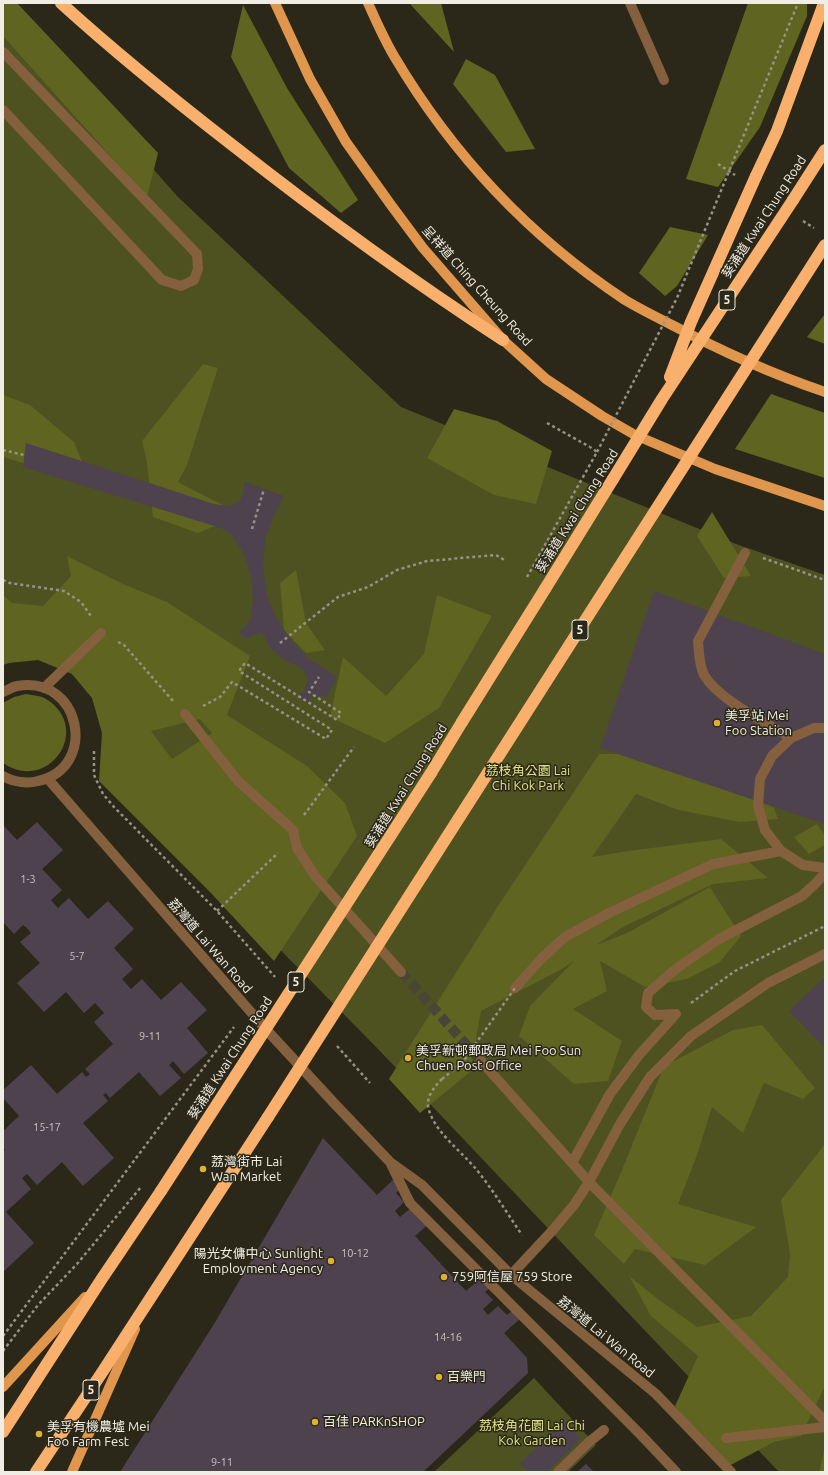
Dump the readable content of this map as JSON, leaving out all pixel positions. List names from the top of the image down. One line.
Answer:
{"streets":{"highway":["葵涌道 Kwai Chung Road","5"],"main road":["呈祥道 Ching Cheung Road"],"street":["荔灣道 Lai Wan Road"]},"parks":["荔枝角公園 Lai Chi Kok Park","荔枝角花園 Lai Chi Kok Garden"],"places":["美孚站 Mei Foo Station","美孚新邨郵政局 Mei Foo Sun Chuen Post Office","荔灣街市 Lai Wan Market","陽光女傭中心 Sunlight Employment Agency","759阿信屋 759 Store","百樂門","百佳 PARKnSHOP","美孚有機農墟 Mei Foo Farm Fest"],"house_numbers":["1-3","5-7","9-11","15-17","10-12","14-16","9-11"]}
